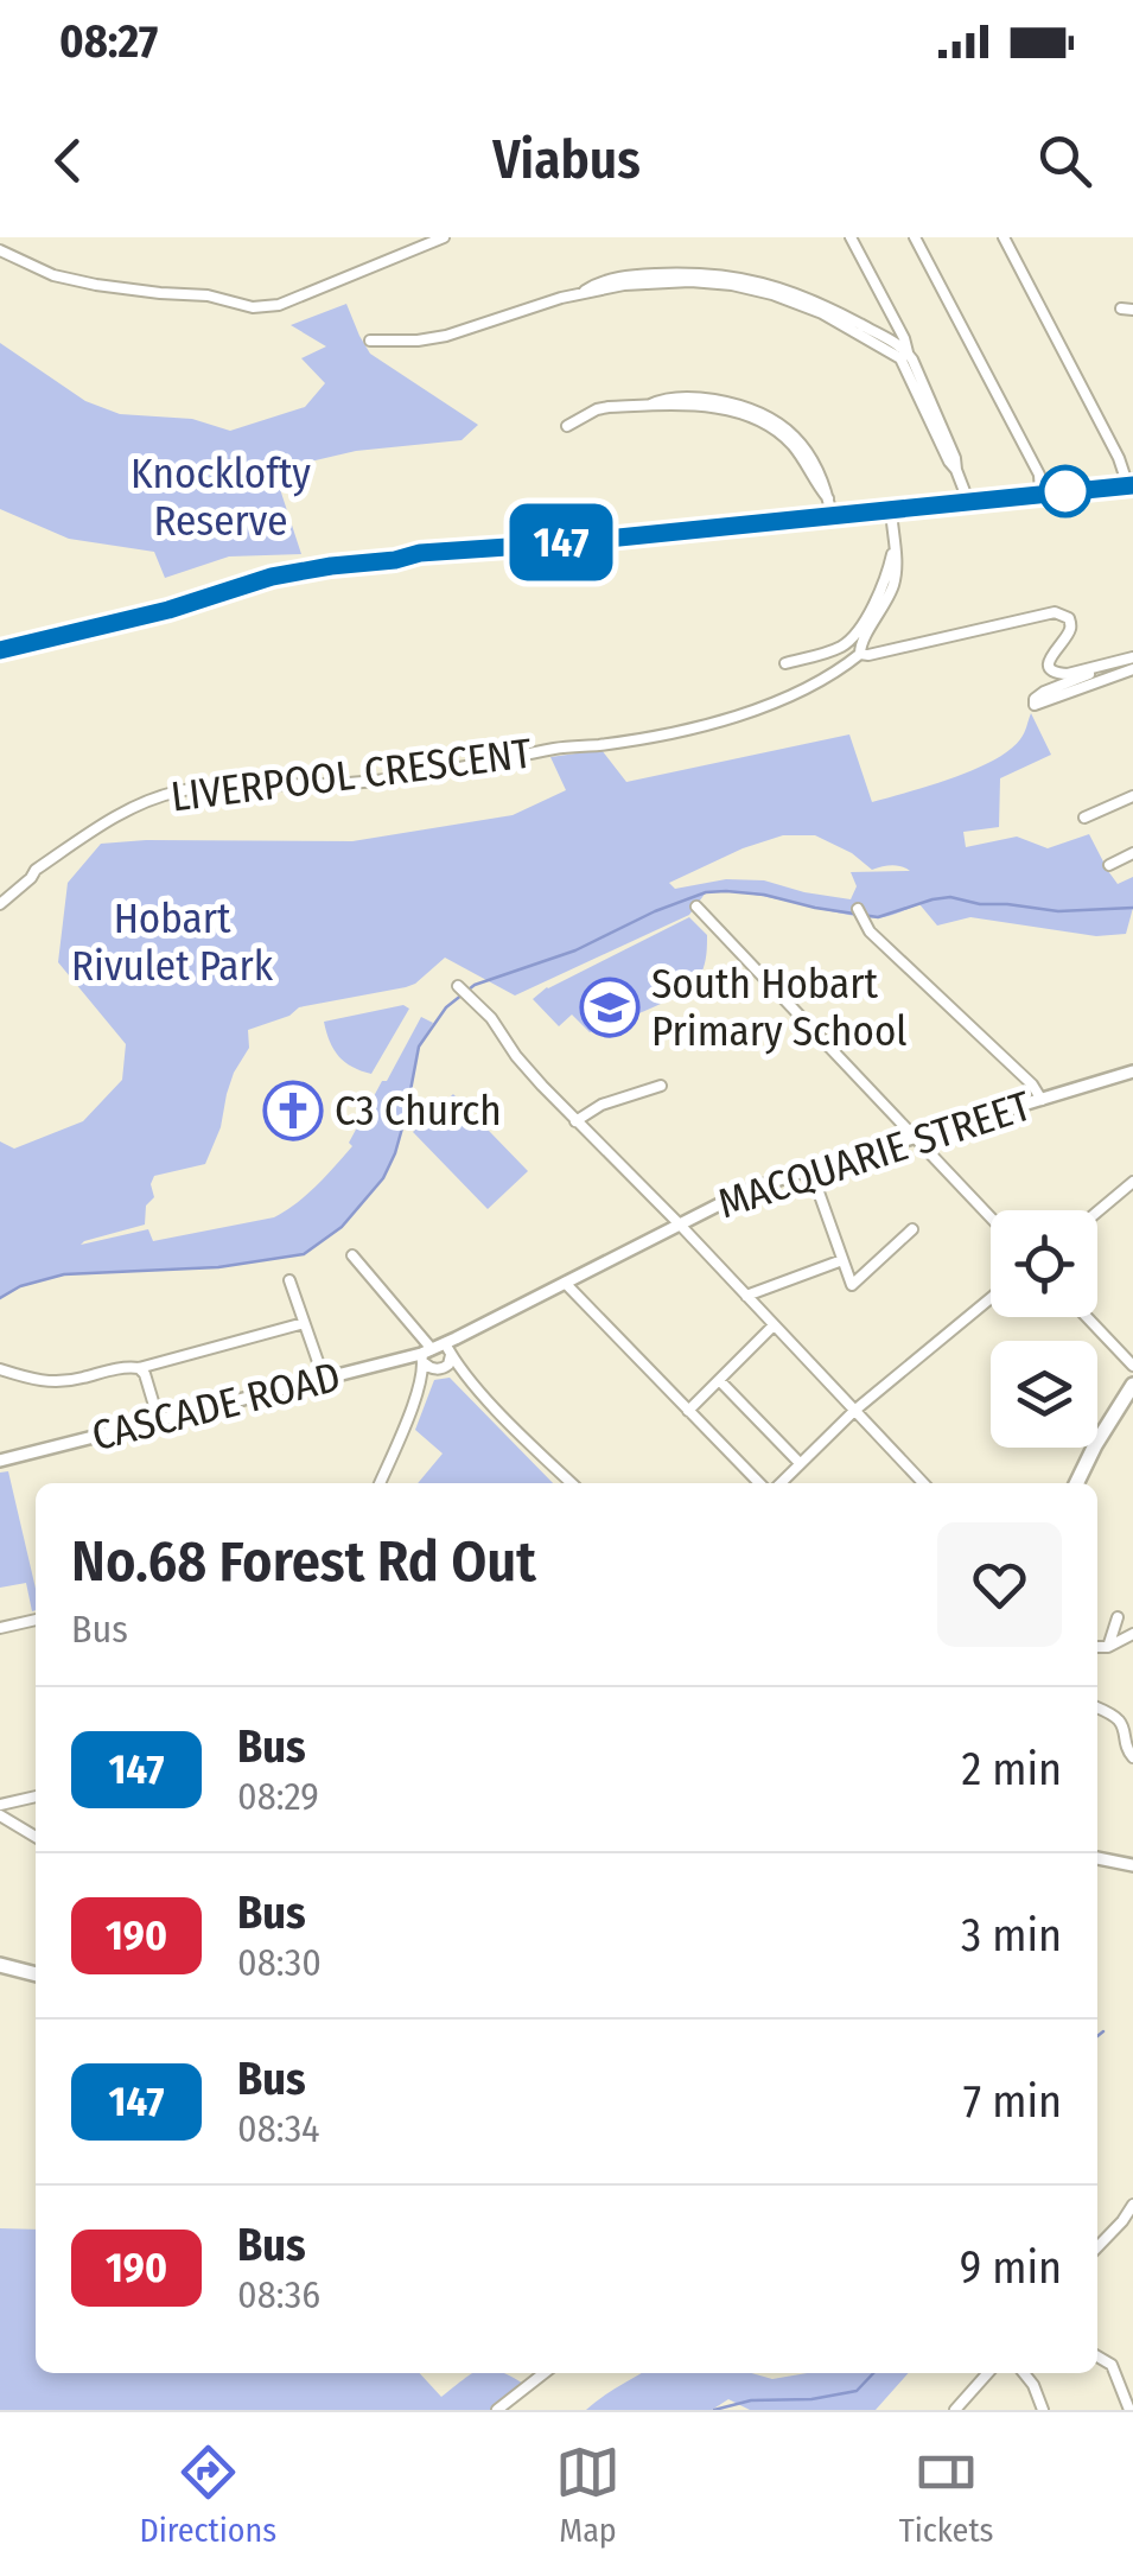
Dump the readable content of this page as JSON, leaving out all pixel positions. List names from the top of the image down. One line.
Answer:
{"streets":{"street":["LIVERPOOL CRESCENT","MACQUARIE STREET","CASCADE ROAD"]},"crossings":[["MACQUARIE STREET","CASCADE ROAD"]],"parks":["Knocklofty Reserve","Hobart Rivulet Park"],"places":{"school or university":["South Hobart Primary School"],"church":["C3 Church"]},"lines":["bus line 147"],"page":{"status":"08:27","header":"Viabus","on_map":"147","heading":["No.68 Forest Rd Out","Bus"],"list":[{"mark":"147","name":"Bus","note":"08:29","value":"2 min"},{"mark":"190","name":"Bus","note":"08:30","value":"3 min"},{"mark":"147","name":"Bus","note":"08:34","value":"7 min"},{"mark":"190","name":"Bus","note":"08:36","value":"9 min"}],"tabs":["Directions","Map","Tickets"]}}
